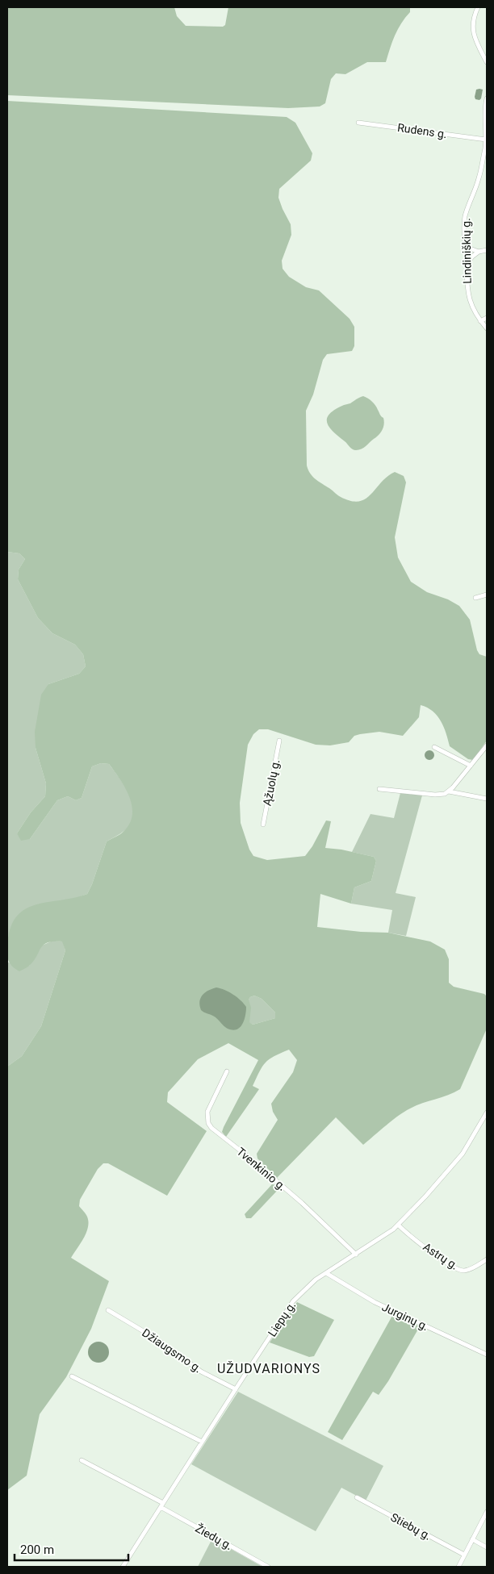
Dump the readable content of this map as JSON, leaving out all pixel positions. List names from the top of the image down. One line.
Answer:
{"streets":{"street":["Rudens g.","Lindiniškių g.","Ąžuolų g.","Tvenkinio g.","Astrų g.","Jurginų g.","Liepų g.","Džiaugsmo g.","Stiebų g.","Žiedų g."]},"crossings":[["Rudens g.","Lindiniškių g."],["Tvenkinio g.","Liepų g."],["Astrų g.","Liepų g."],["Jurginų g.","Liepų g."],["Liepų g.","Džiaugsmo g."],["Liepų g.","Žiedų g."]],"districts":["UŽUDVARIONYS"],"scale_bar":"200 m"}
